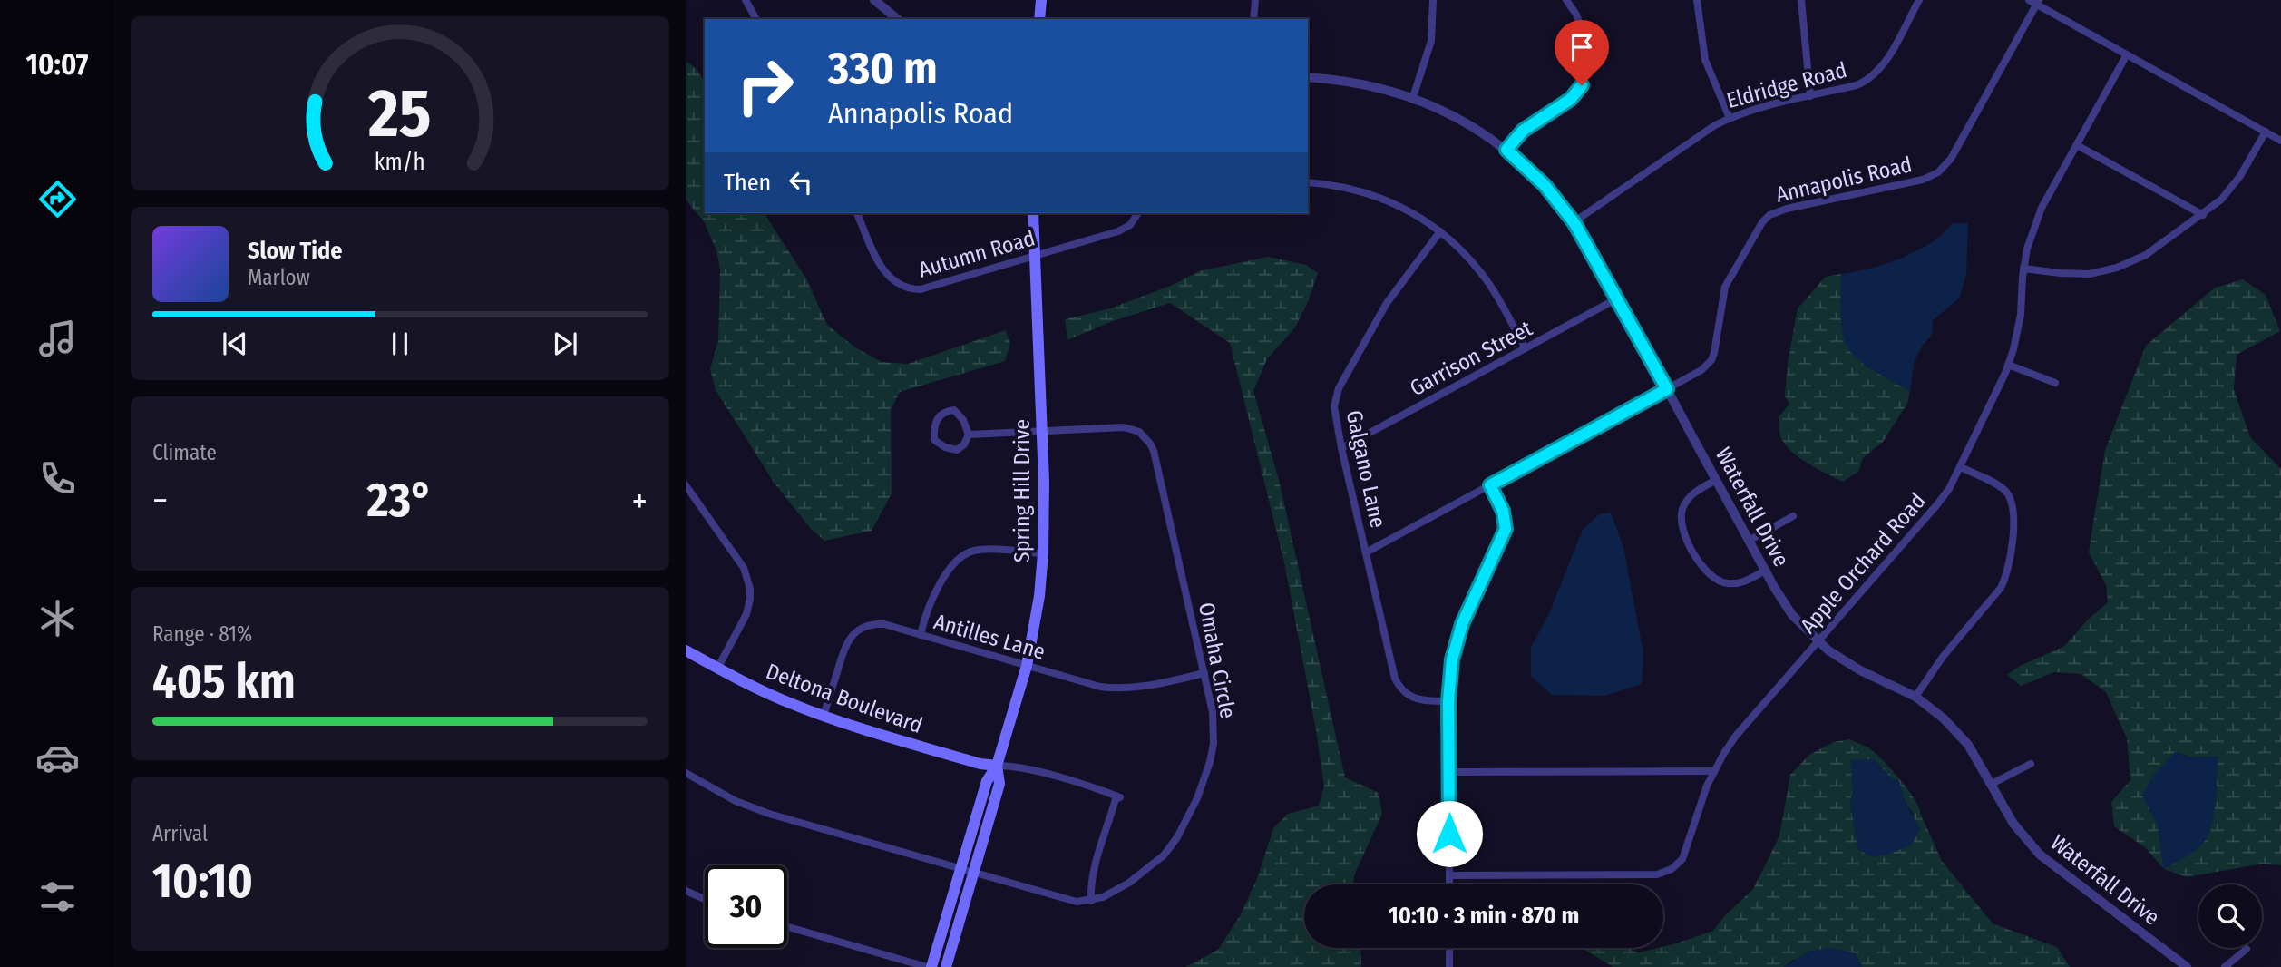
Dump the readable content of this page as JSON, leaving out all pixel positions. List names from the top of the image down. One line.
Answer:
{"streets":{"main road":["Spring Hill Drive","Deltona Boulevard"],"street":["Eldridge Road","Annapolis Road","Autumn Road","Garrison Street","Galgano Lane","Waterfall Drive","Apple Orchard Road","Antilles Lane","Omaha Circle"]},"crossings":[["Eldridge Road","Waterfall Drive"],["Annapolis Road","Galgano Lane"],["Annapolis Road","Waterfall Drive"],["Autumn Road","Spring Hill Drive"],["Garrison Street","Galgano Lane"],["Garrison Street","Waterfall Drive"],["Spring Hill Drive","Antilles Lane"],["Spring Hill Drive","Omaha Circle"],["Spring Hill Drive","Deltona Boulevard"],["Waterfall Drive","Apple Orchard Road"],["Antilles Lane","Omaha Circle"],["Antilles Lane","Deltona Boulevard"]],"page":{"tabs":"10:07","turn":["330 m","Annapolis Road"],"then":"Then","song":["Slow Tide","Marlow"],"tile":["Climate",["Range · 81%","405 km"],["Arrival","10:10"]],"heat":["−","23°","+"],"limit":"30","trip":"10:10 · 3 min · 870 m","gauge":["25","km/h"]}}
